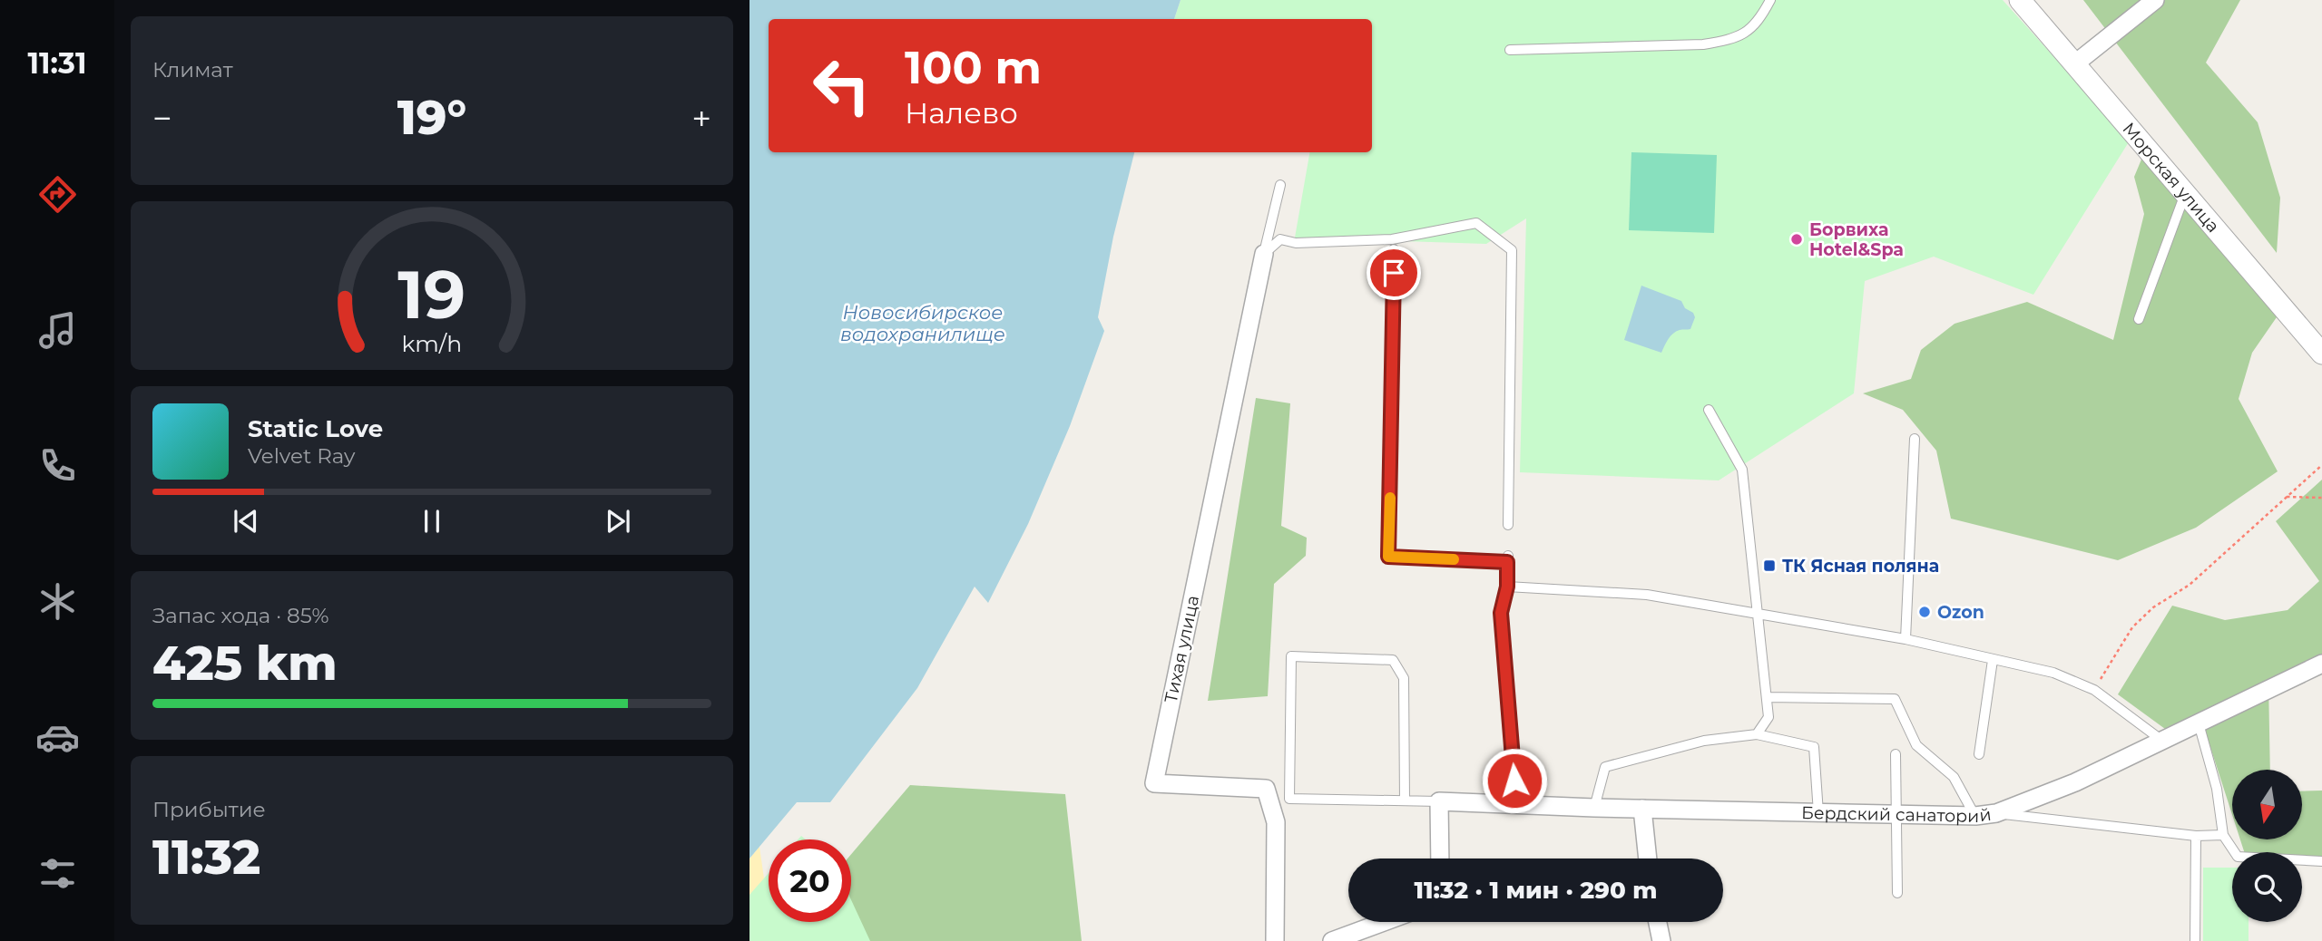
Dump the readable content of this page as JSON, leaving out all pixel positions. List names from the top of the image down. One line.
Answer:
{"streets":{"street":["Морская улица","Тихая улица","Бердский санаторий"]},"water":["Новосибирское водохранилище"],"places":{"other":["Борвиха Hotel&Spa","Ozon"],"transit":["ТК Ясная поляна"]},"north":"bottom","page":{"tabs":"11:31","tile":["Климат",["Запас хода · 85%","425 km"],["Прибытие","11:32"]],"turn":["100 m","Налево"],"heat":["−","19°","+"],"song":["Static Love","Velvet Ray"],"limit":"20","trip":"11:32 · 1 мин · 290 m","gauge":["19","km/h"]}}
